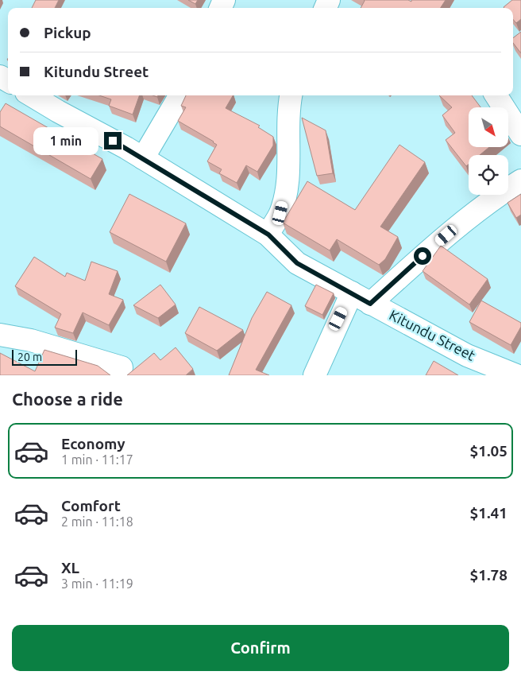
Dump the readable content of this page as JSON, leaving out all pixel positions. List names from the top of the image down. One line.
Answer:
{"streets":{"street":["Kitundu Street"]},"scale_bar":"20 m","north":"bottom right","page":{"banner":["Pickup","Kitundu Street"],"bubble":"1 min","scale":"20 m","heading":"Choose a ride","list":[{"name":"Economy","note":"1 min · 11:17","value":"$1.05"},{"name":"Comfort","note":"2 min · 11:18","value":"$1.41"},{"name":"XL","note":"3 min · 11:19","value":"$1.78"}],"buttons":"Confirm"}}
